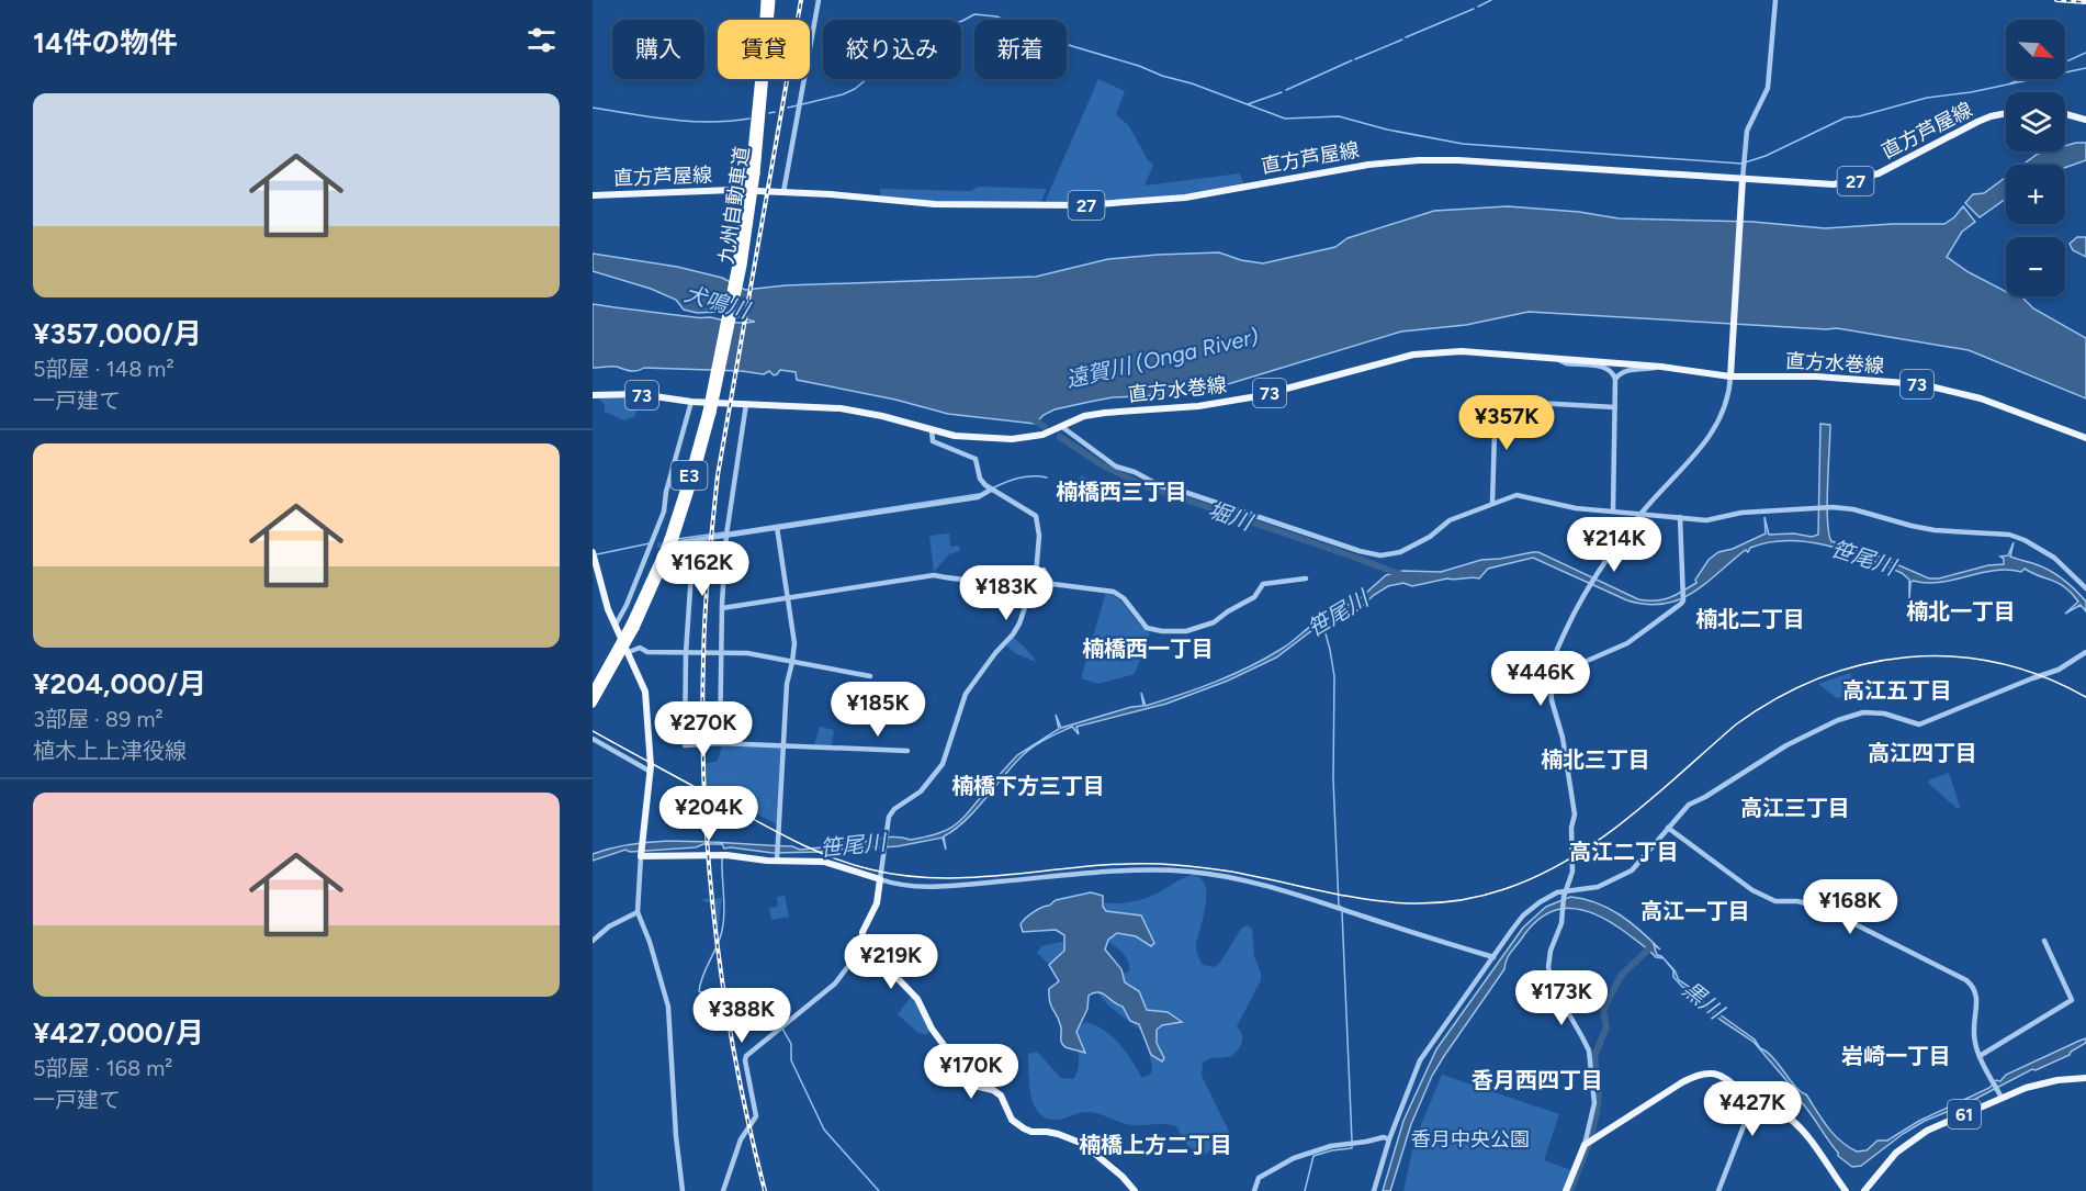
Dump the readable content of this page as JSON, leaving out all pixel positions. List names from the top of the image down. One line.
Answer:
{"streets":{"highway":["九州自動車道","E3"],"main road":["直方芦屋線","27","直方水巻線","73","61"]},"crossings":[["直方水巻線","73"]],"districts":["楠橋西三丁目","楠北一丁目","楠北二丁目","楠橋西一丁目","高江五丁目","高江四丁目","楠北三丁目","楠橋下方三丁目","高江三丁目","高江二丁目","高江一丁目","岩崎一丁目","香月西四丁目","楠橋上方二丁目"],"water":["犬鳴川","遠賀川 (Onga River)","堀川","笹尾川","黒川"],"parks":["香月中央公園"],"north":"bottom right","page":{"heading":"14件の物件","map_buttons":["+","−"],"chip":["購入","賃貸","絞り込み","新着"],"list":[{"name":"¥357,000/月","note":"5部屋 · 148 m² · 一戸建て"},{"name":"¥204,000/月","note":"3部屋 · 89 m² · 植木上上津役線"},{"name":"¥427,000/月","note":"5部屋 · 168 m² · 一戸建て"}],"price":["¥357K","¥214K","¥162K","¥183K","¥446K","¥185K","¥270K","¥204K","¥168K","¥219K","¥173K","¥388K","¥170K","¥427K"]}}
